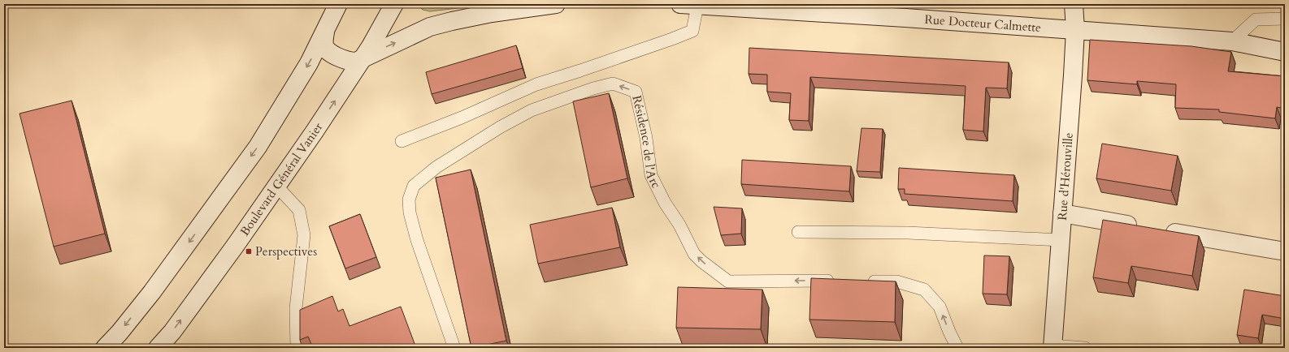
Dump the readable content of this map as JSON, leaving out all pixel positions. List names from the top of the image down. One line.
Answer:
{"streets":{"street":["Rue Docteur Calmette","Rue d'Hérouville","Boulevard Général Vanier"],"lane":["Résidence de l'Arc"]},"crossings":[["Rue Docteur Calmette","Rue d'Hérouville"]],"places":{"transit":["Perspectives"]}}
